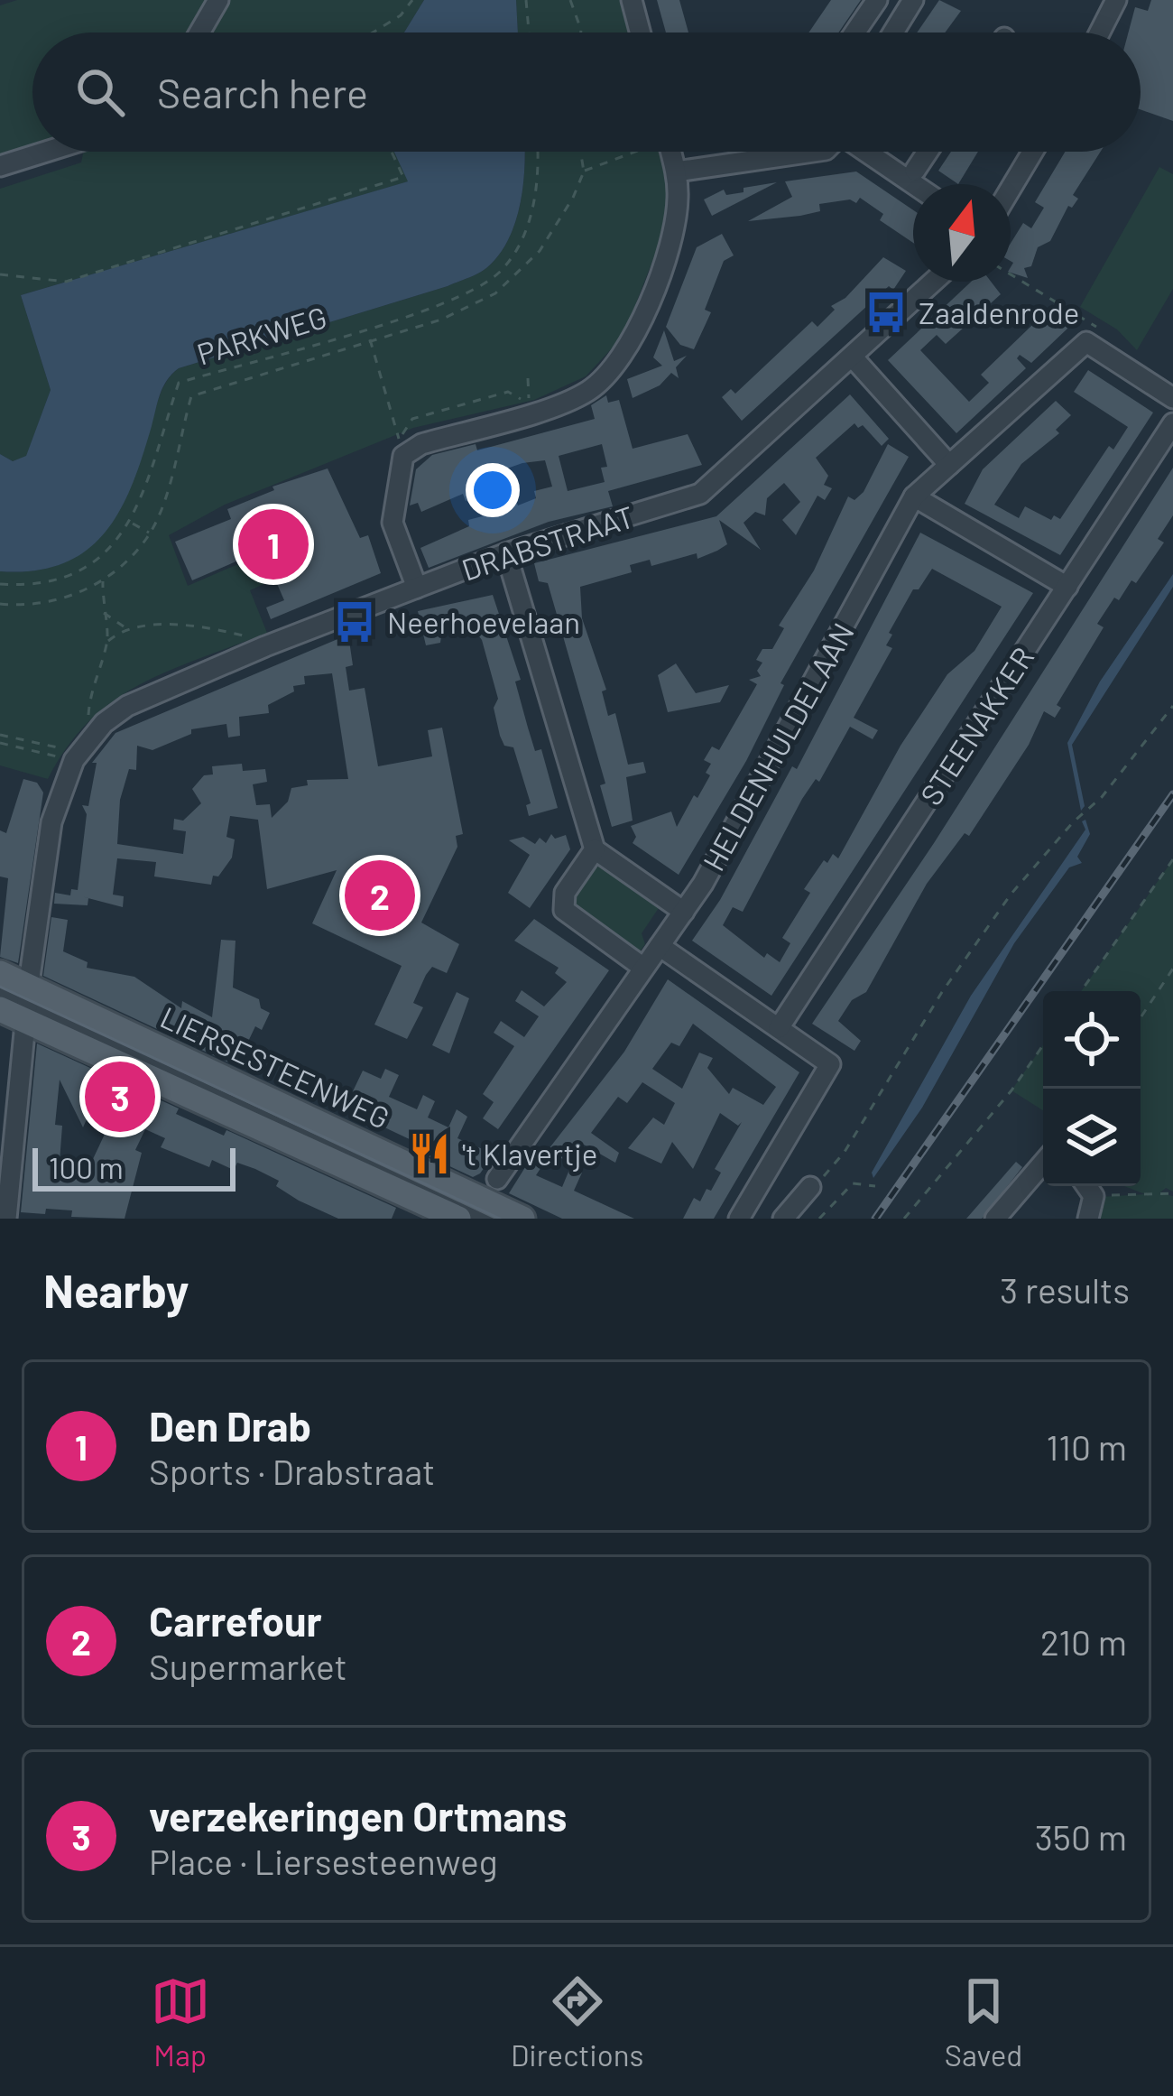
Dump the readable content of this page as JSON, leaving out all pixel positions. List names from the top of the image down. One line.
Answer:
{"streets":{"main road":["LIERSESTEENWEG"],"street":["DRABSTRAAT","STEENAKKER","HELDENHULDELAAN"],"path":["PARKWEG"]},"crossings":[["DRABSTRAAT","LIERSESTEENWEG"]],"places":{"bus stop":["Zaaldenrode","Neerhoevelaan"],"restaurant":["'t Klavertje"]},"scale_bar":"100 m","north":"top","page":{"search":"Search here","pins":["1","2","3"],"scale":"100 m","heading":["Nearby","3 results"],"list":[{"mark":"1","name":"Den Drab","note":"Sports · Drabstraat","value":"110 m"},{"mark":"2","name":"Carrefour","note":"Supermarket","value":"210 m"},{"mark":"3","name":"verzekeringen Ortmans","note":"Place · Liersesteenweg","value":"350 m"}],"nav":["Map","Directions","Saved"]}}
